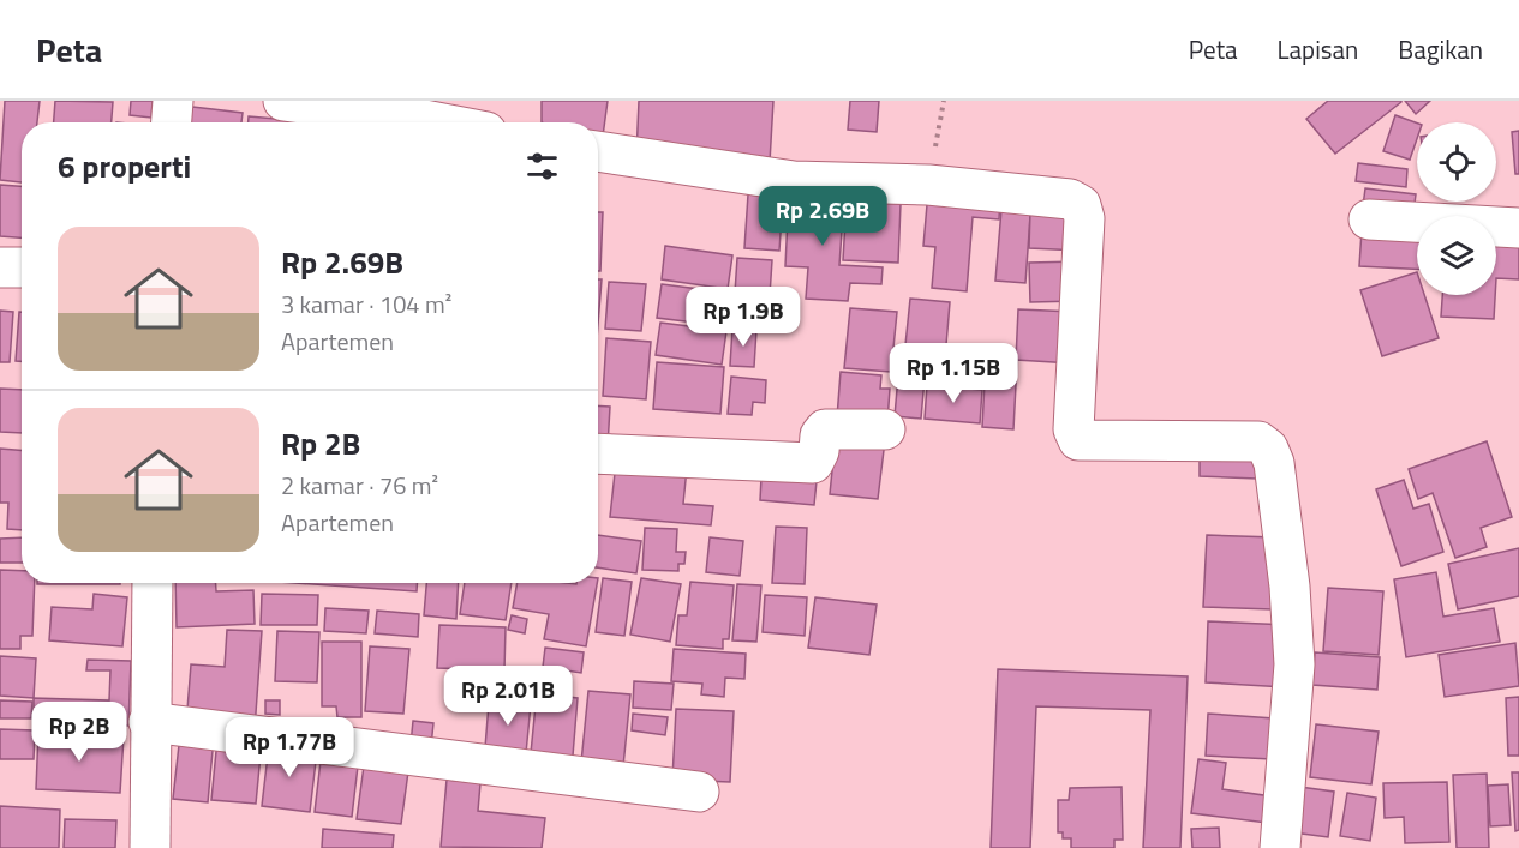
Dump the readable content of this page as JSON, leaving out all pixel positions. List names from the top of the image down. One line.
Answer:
{"page":{"header":"Peta","nav":["Peta","Lapisan","Bagikan"],"heading":"6 properti","price":["Rp 2.69B","Rp 1.9B","Rp 1.15B","Rp 2.01B","Rp 2B","Rp 1.77B"],"list":[{"name":"Rp 2.69B","note":"3 kamar · 104 m² · Apartemen"},{"name":"Rp 2B","note":"2 kamar · 76 m² · Apartemen"}]}}
